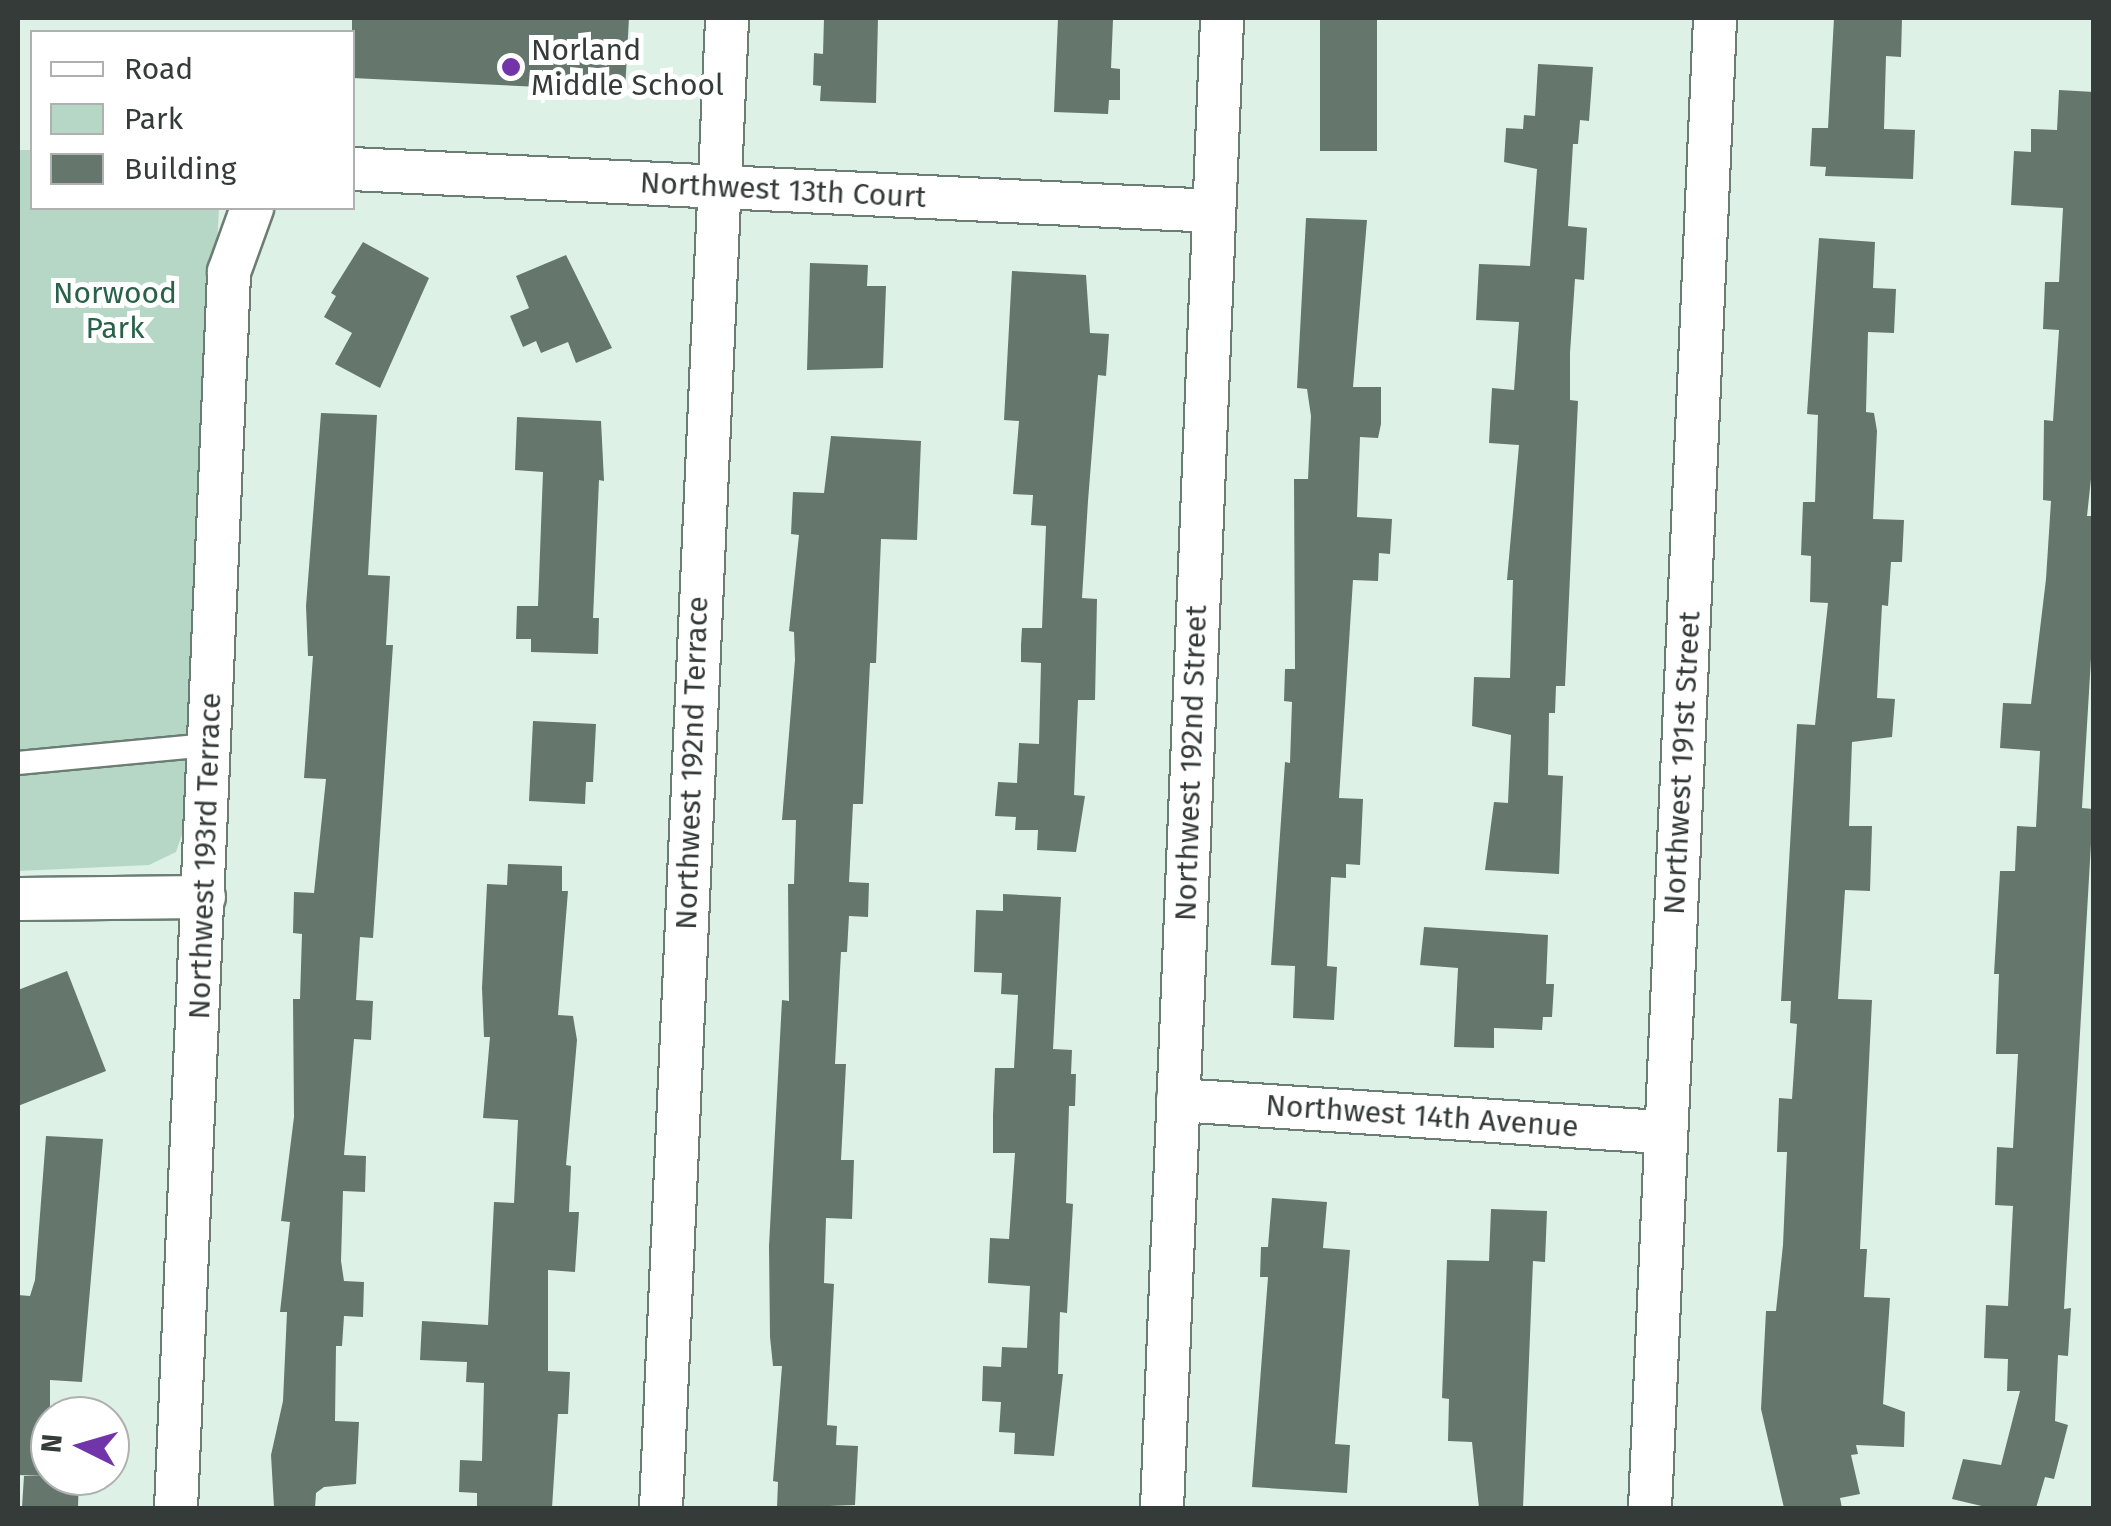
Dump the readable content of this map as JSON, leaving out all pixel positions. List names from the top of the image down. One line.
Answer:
{"streets":{"street":["Northwest 13th Court","Northwest 192nd Terrace","Northwest 192nd Street","Northwest 191st Street","Northwest 193rd Terrace","Northwest 14th Avenue"]},"crossings":[["Northwest 13th Court","Northwest 192nd Terrace"],["Northwest 13th Court","Northwest 192nd Street"],["Northwest 192nd Street","Northwest 14th Avenue"],["Northwest 191st Street","Northwest 14th Avenue"]],"parks":["Norwood Park"],"places":["Norland Middle School"],"legend":["Road","Park","Building"],"north":"left"}
